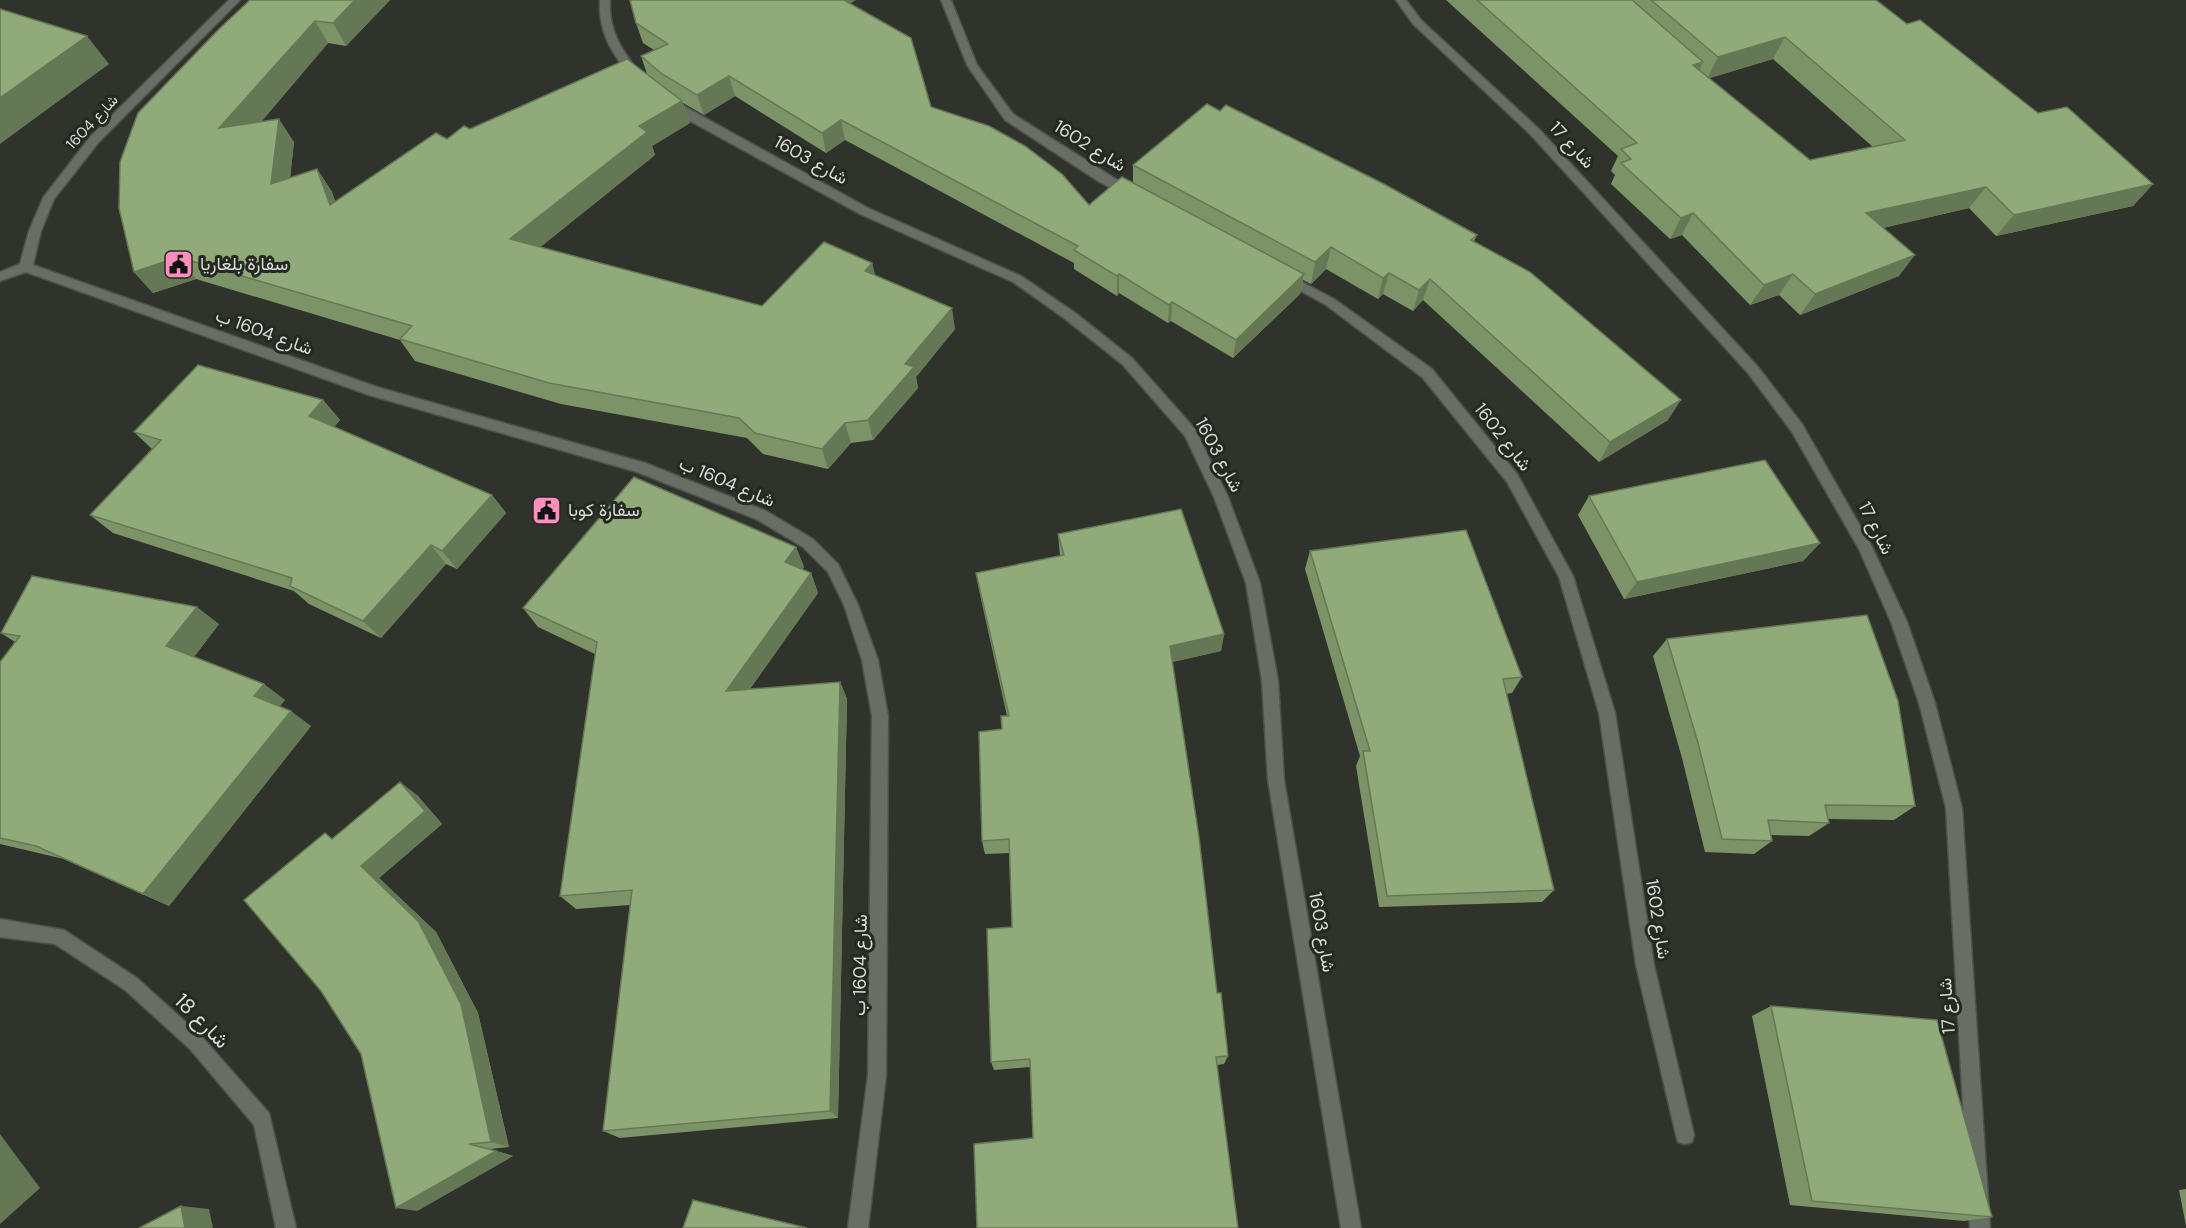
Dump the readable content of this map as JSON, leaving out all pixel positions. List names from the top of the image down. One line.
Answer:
{"streets":{"street":["شارع 1604","شارع 17","شارع 1602","شارع 1603","شارع 1604 ب","شارع 18"]},"crossings":[["شارع 1604","شارع 1604 ب"]],"places":{"public building":["سفارة بلغاريا","سفارة كوبا"]}}
